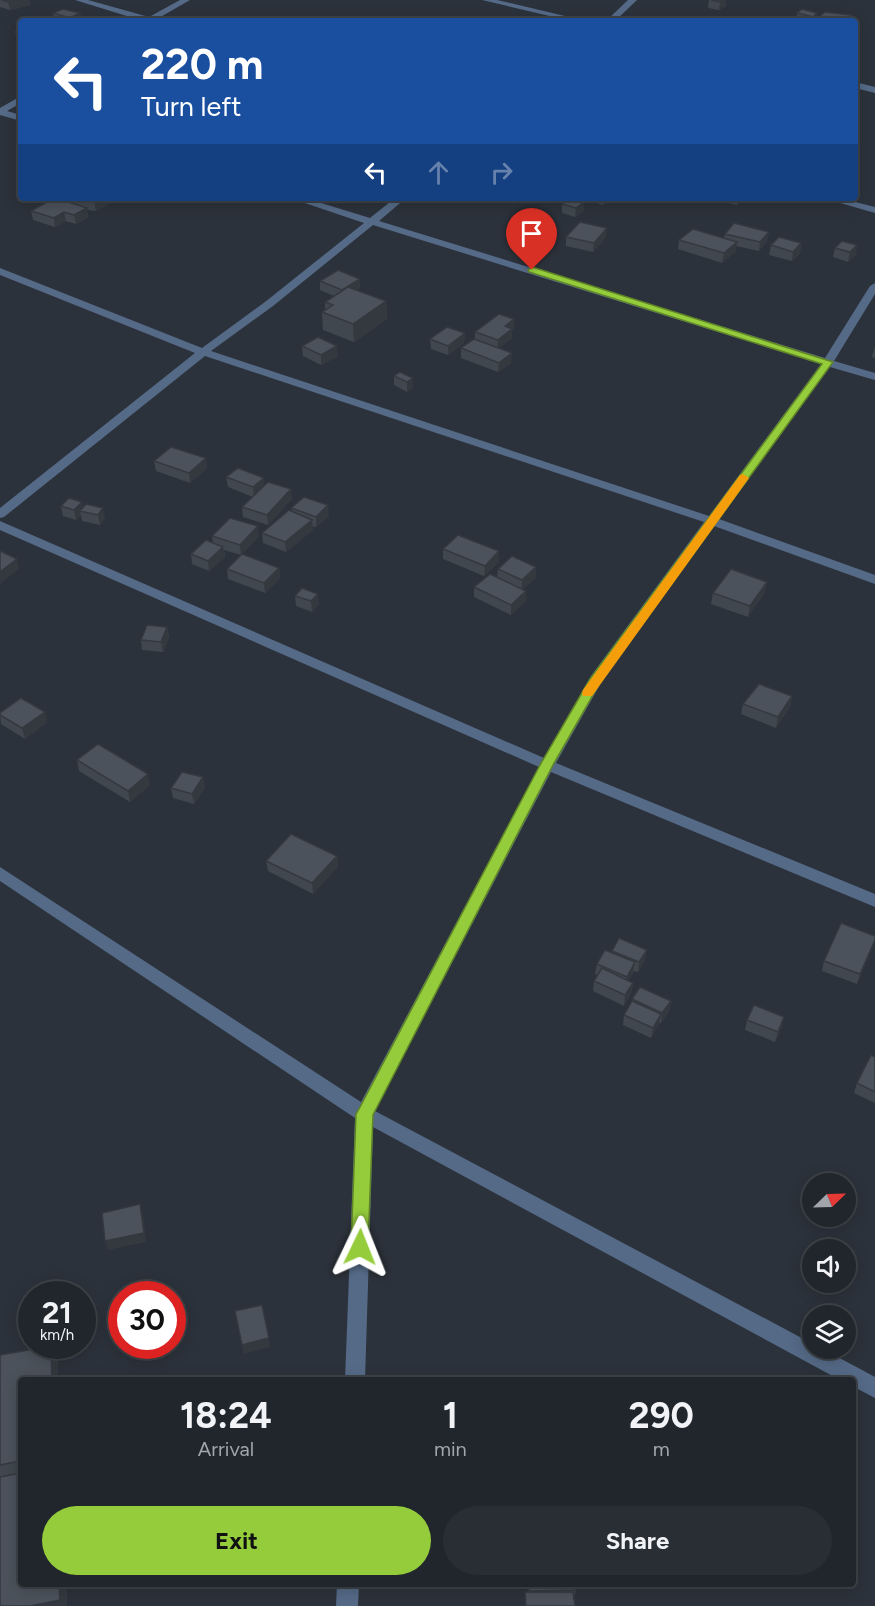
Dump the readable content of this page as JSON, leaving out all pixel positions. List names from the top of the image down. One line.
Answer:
{"north":"top right","page":{"turn":["220 m","Turn left"],"speed":"21 km/h","limit":"30","eta":["18:24","Arrival","1","min","290","m"],"buttons":["Exit","Share"]}}
